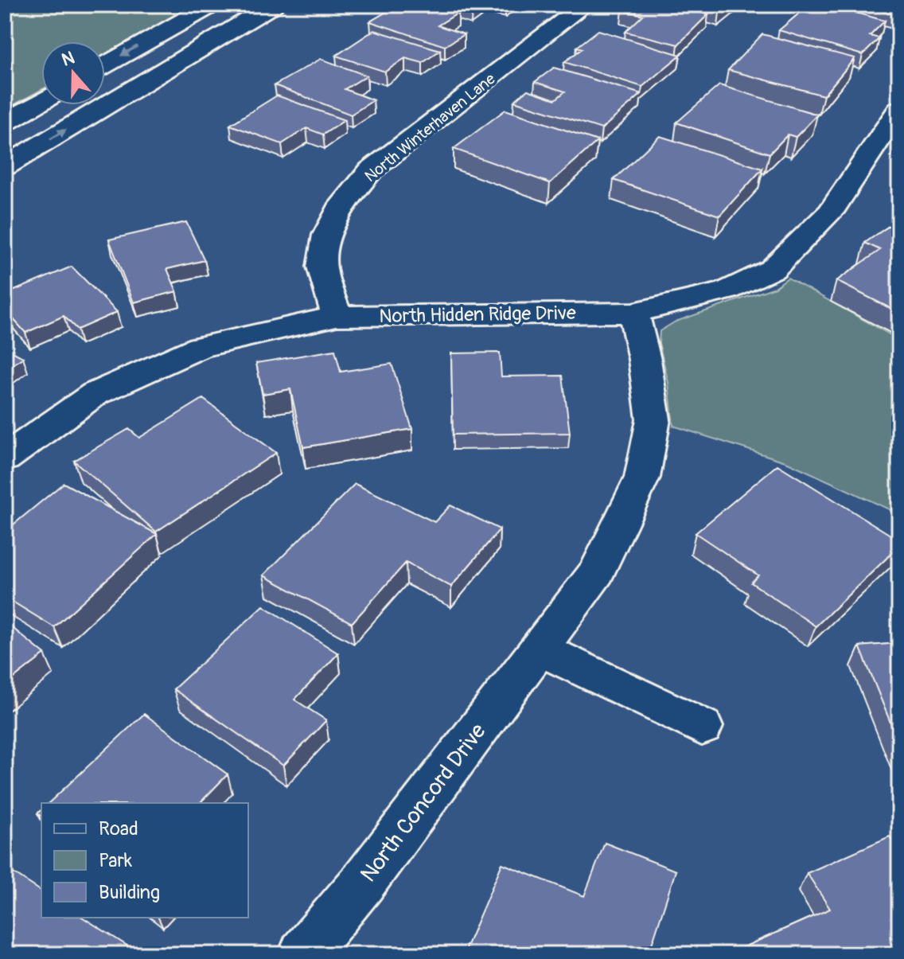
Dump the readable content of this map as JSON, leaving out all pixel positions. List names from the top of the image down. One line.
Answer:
{"streets":{"street":["North Winterhaven Lane","North Hidden Ridge Drive","North Concord Drive"]},"crossings":[["North Winterhaven Lane","North Hidden Ridge Drive"],["North Hidden Ridge Drive","North Concord Drive"]],"legend":["Road","Park","Building"],"north":"top"}
